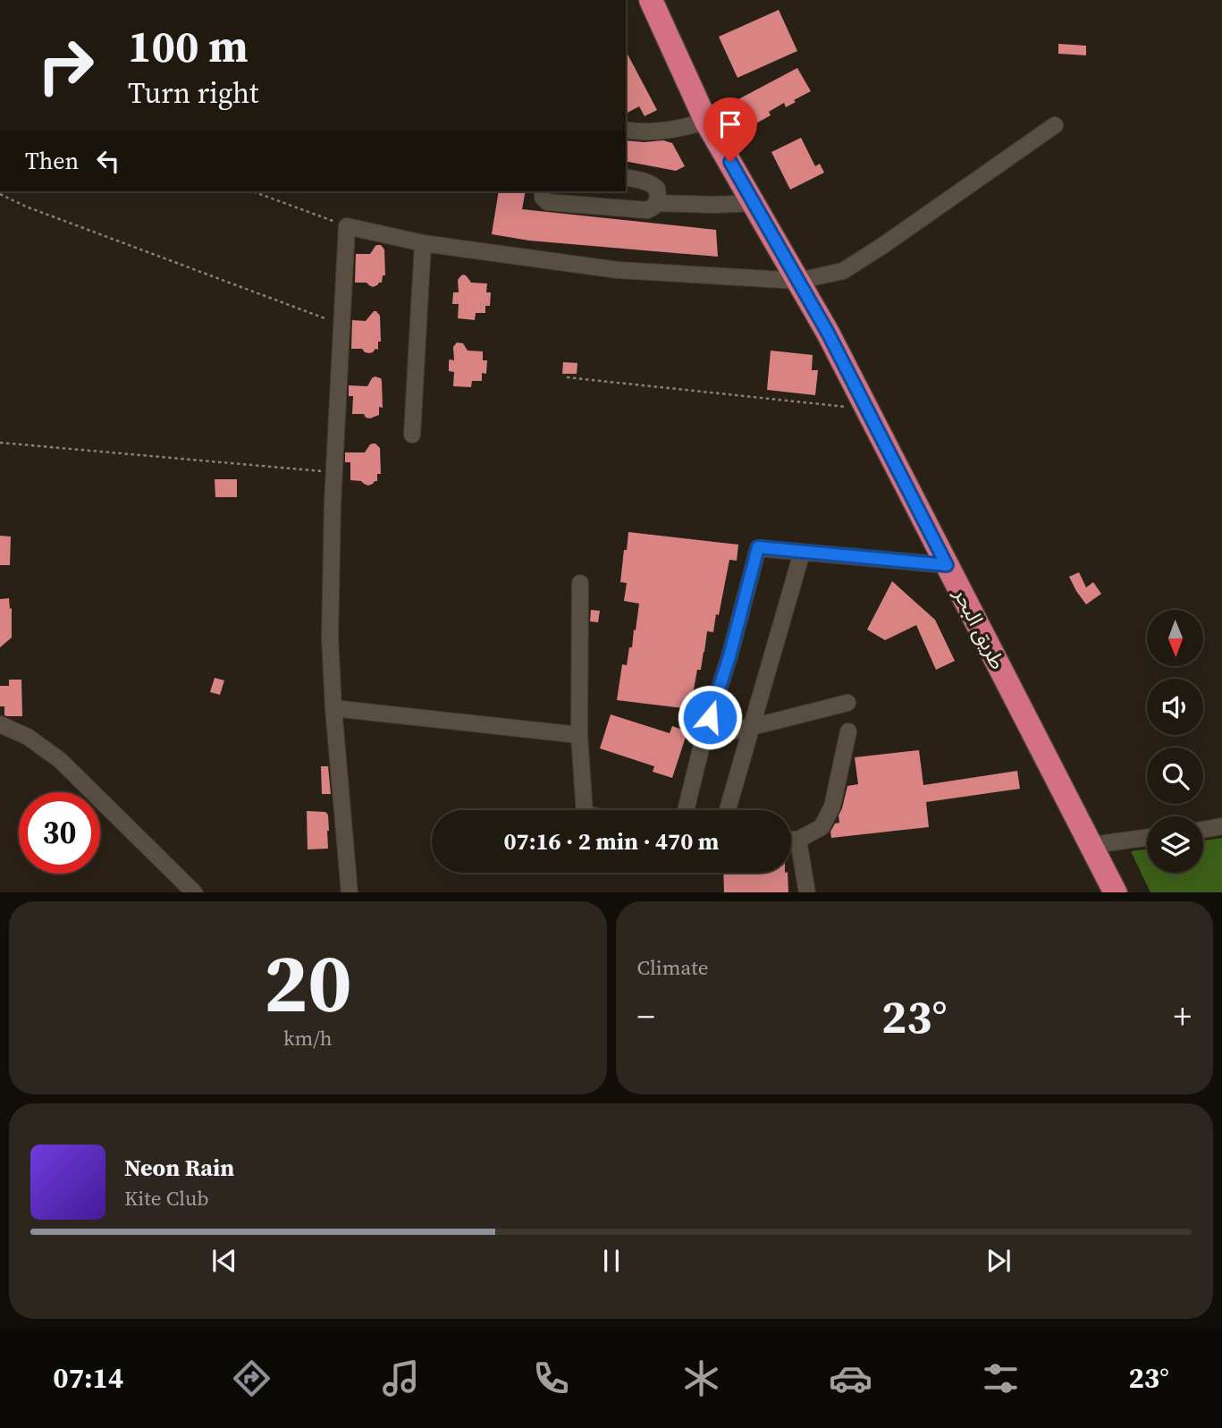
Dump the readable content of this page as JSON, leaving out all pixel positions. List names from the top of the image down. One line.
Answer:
{"streets":{"highway":["طريق البحر"]},"north":"bottom","page":{"turn":["100 m","Turn right"],"then":"Then","limit":"30","trip":"07:16 · 2 min · 470 m","tile":[["20","km/h"],"Climate"],"heat":["−","23°","+"],"song":["Neon Rain","Kite Club"],"tabs":["07:14","23°"]}}
